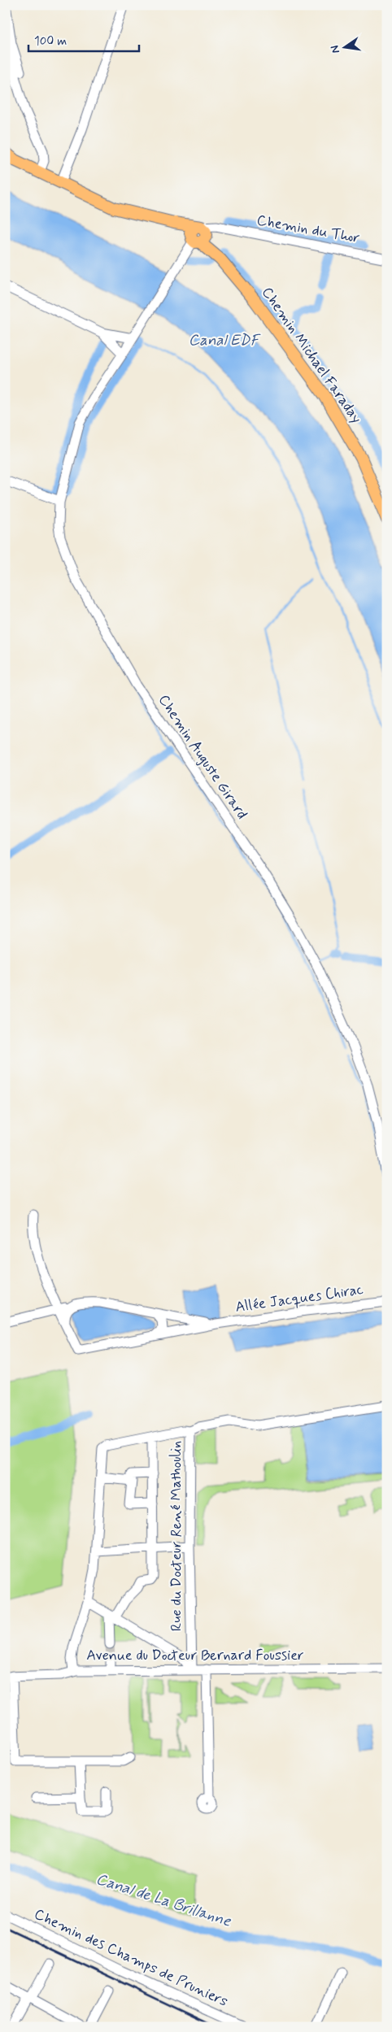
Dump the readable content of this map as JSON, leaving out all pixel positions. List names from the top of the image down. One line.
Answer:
{"streets":{"main road":["Chemin Michael Faraday"],"street":["Chemin du Thor","Chemin Auguste Girard","Allée Jacques Chirac","Rue du Docteur René Mathoulin","Avenue du Docteur Bernard Foussier","Chemin des Champs de Pruniers"]},"crossings":[["Chemin du Thor","Chemin Michael Faraday"],["Rue du Docteur René Mathoulin","Avenue du Docteur Bernard Foussier"]],"water":["Canal EDF","Canal de La Brillanne"],"scale_bar":"100 m","north":"left"}
